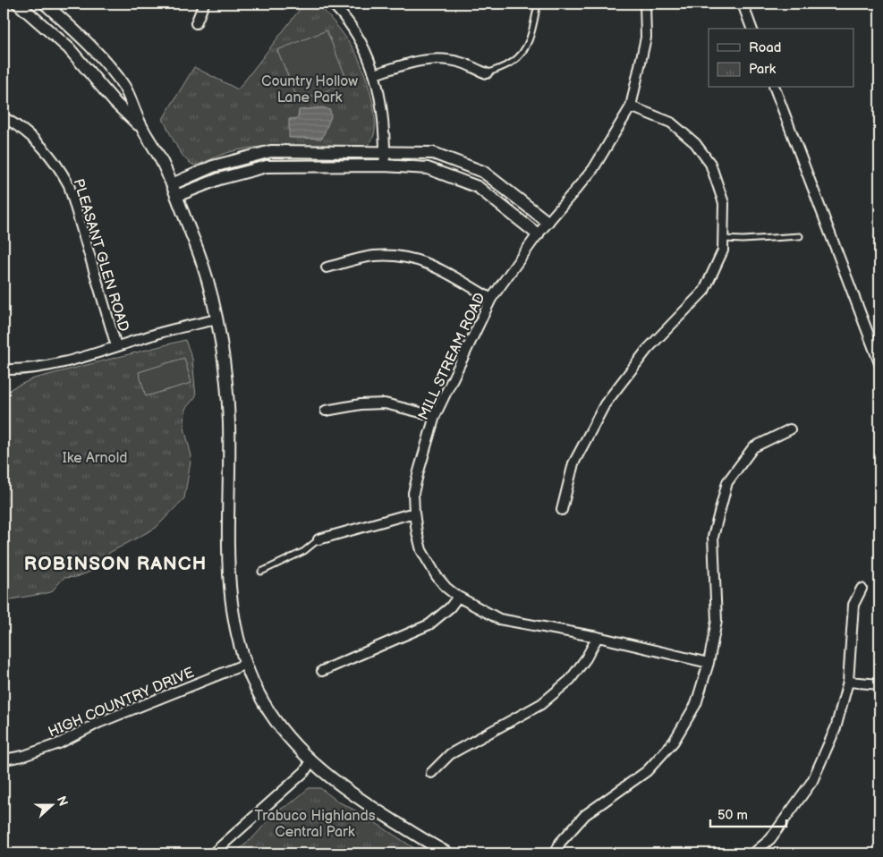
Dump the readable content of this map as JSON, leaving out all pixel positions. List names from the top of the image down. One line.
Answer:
{"streets":{"street":["PLEASANT GLEN ROAD","MILL STREAM ROAD","HIGH COUNTRY DRIVE"]},"districts":["ROBINSON RANCH"],"parks":["Country Hollow Lane Park","Ike Arnold","Trabuco Highlands Central Park"],"legend":["Road","Park"],"scale_bar":"50 m","north":"right"}
